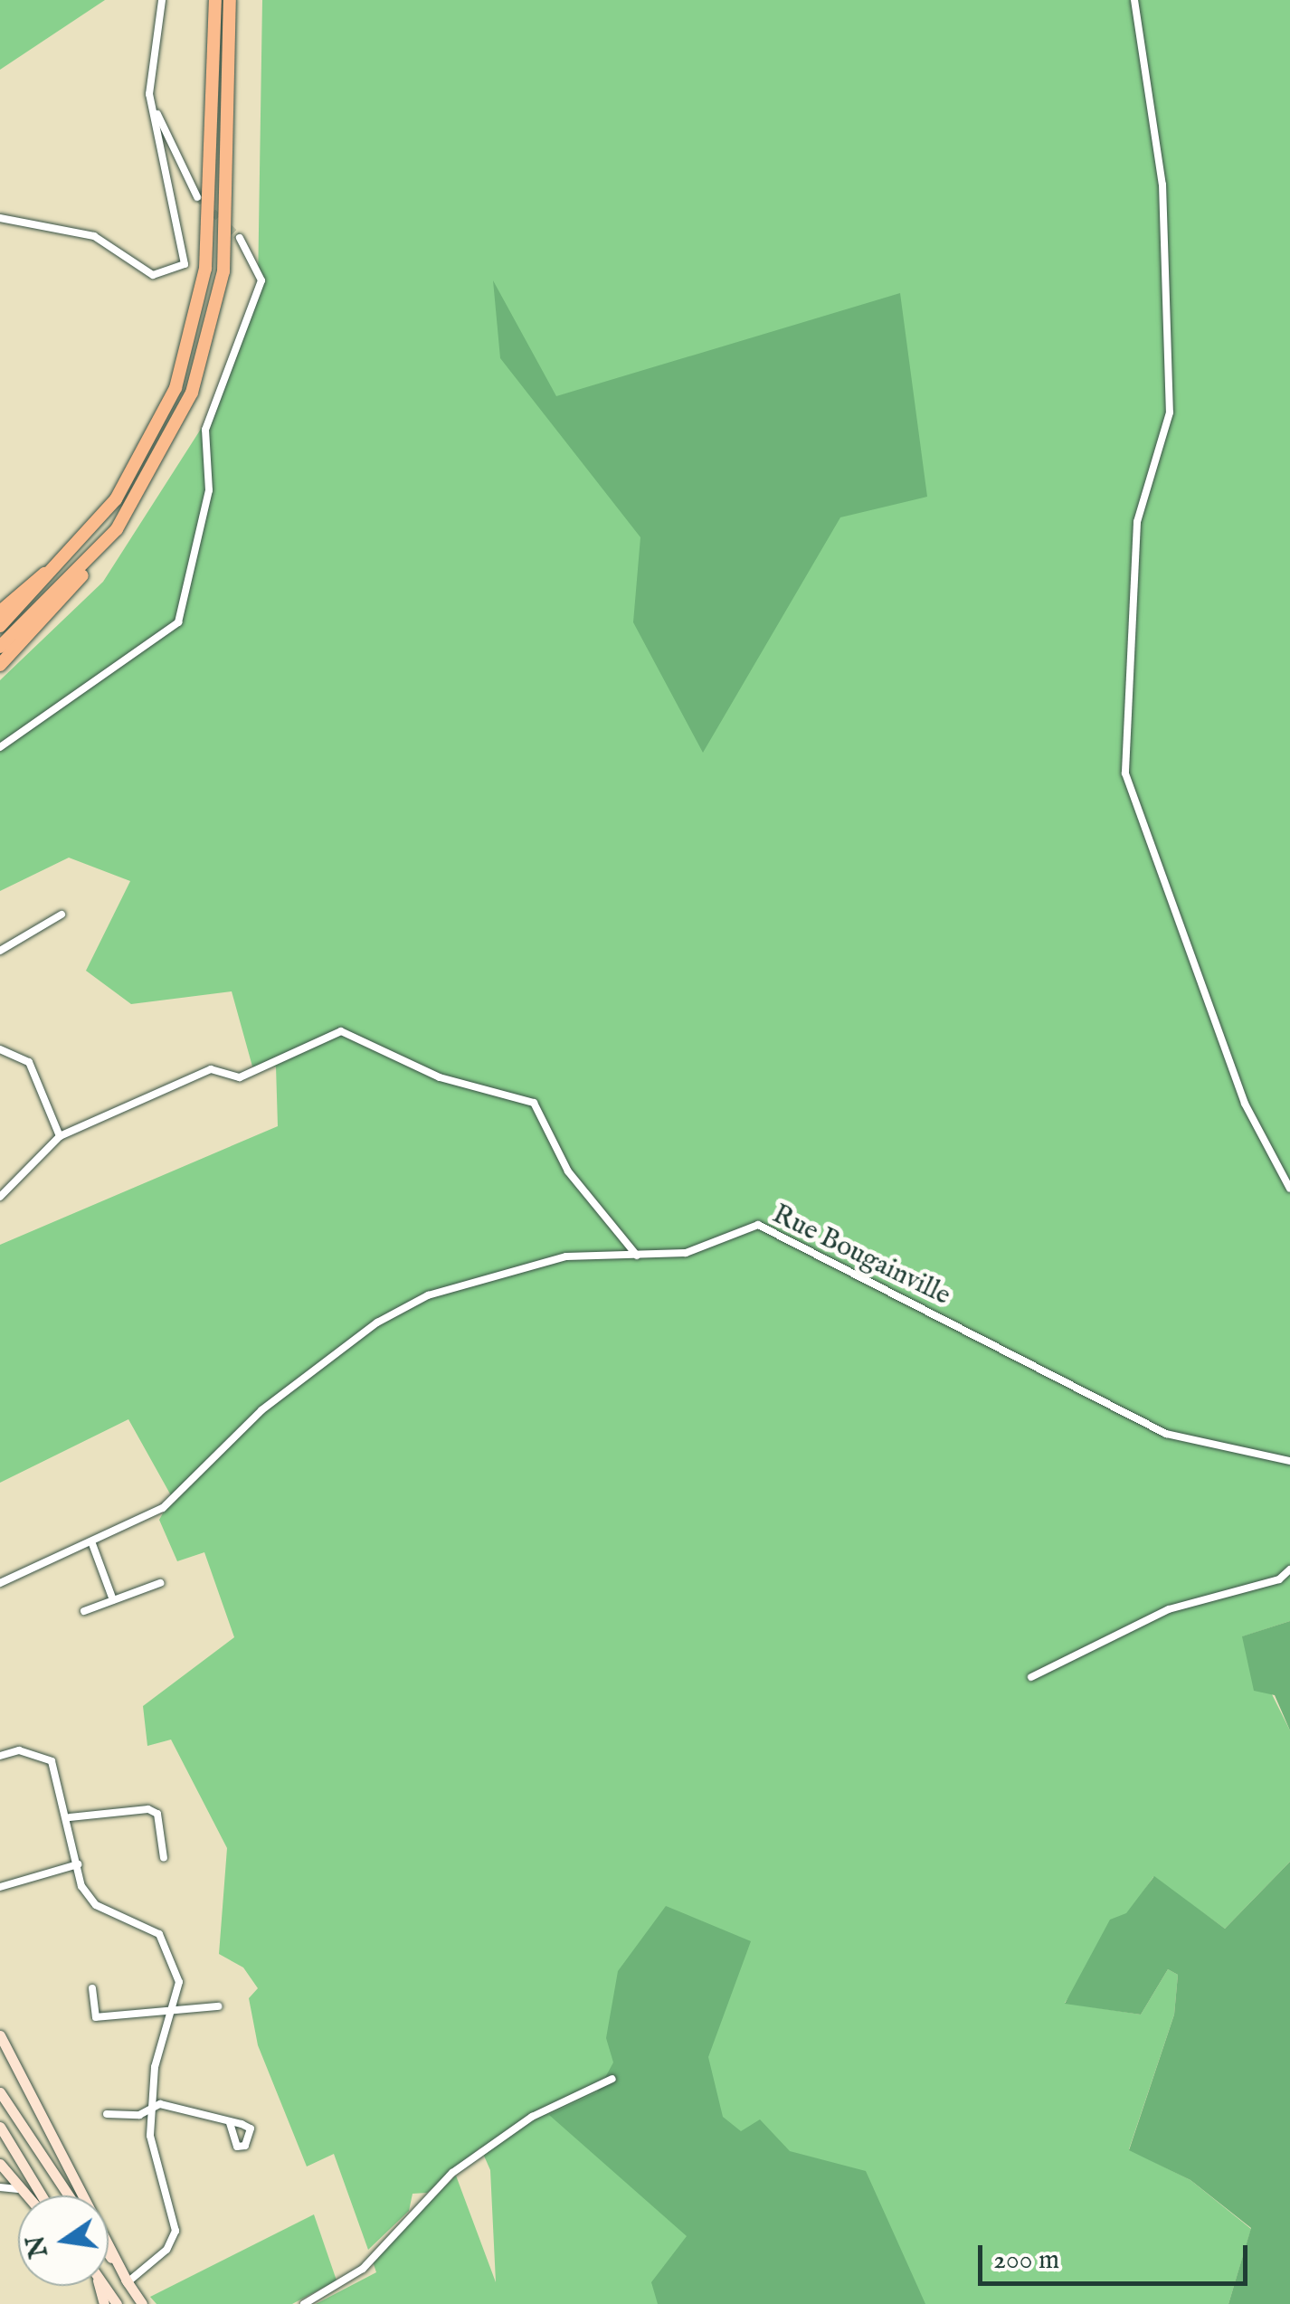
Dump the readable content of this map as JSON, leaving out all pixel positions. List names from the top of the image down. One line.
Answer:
{"streets":{"street":["Rue Bougainville"]},"scale_bar":"200 m","north":"left"}
